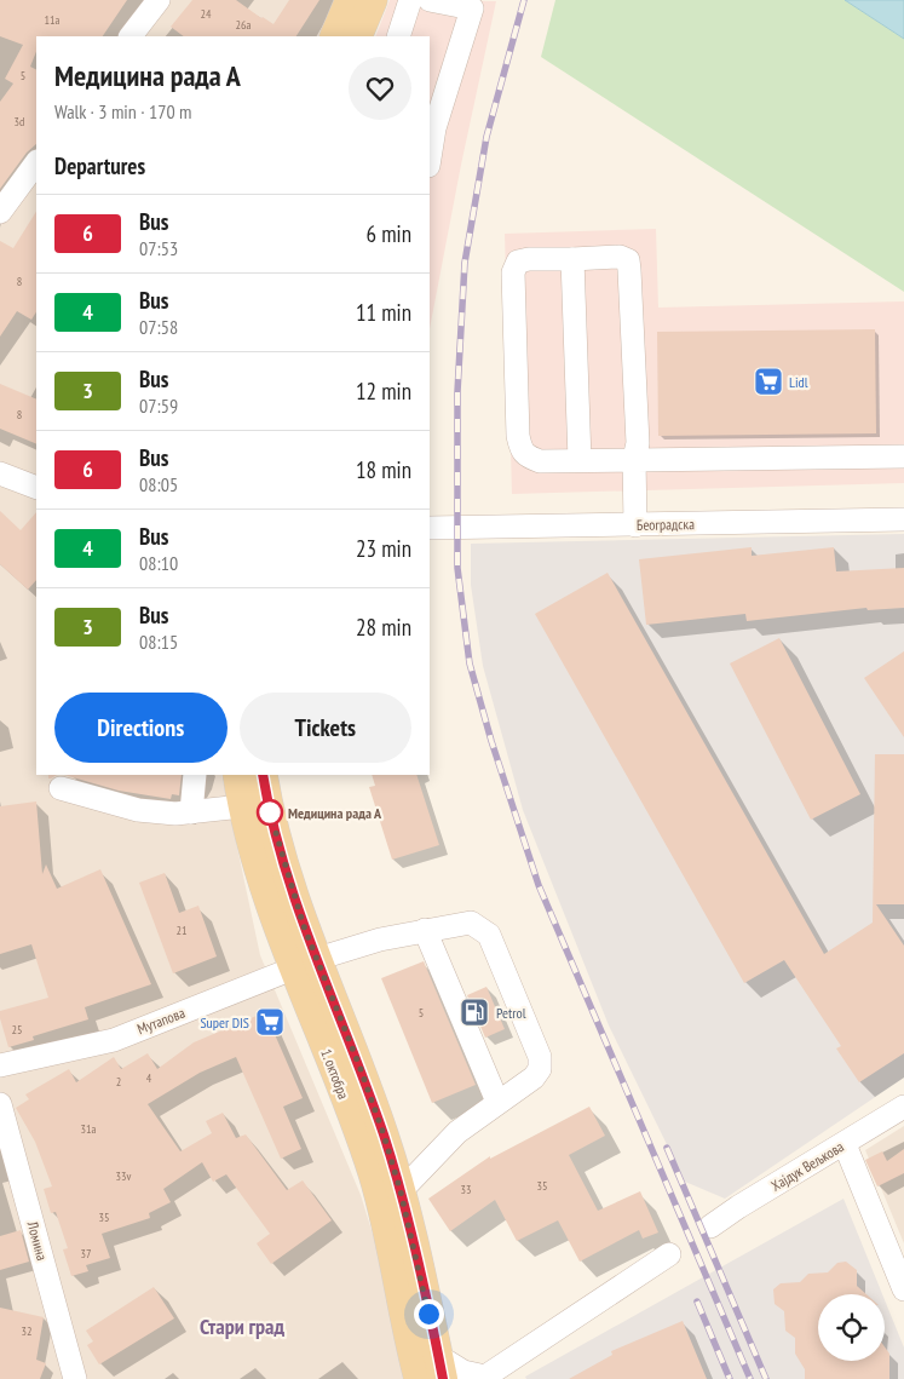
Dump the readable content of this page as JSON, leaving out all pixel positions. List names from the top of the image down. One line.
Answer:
{"streets":{"main road":["1. октобра"],"street":["Београдска","Мутапова","Хајдук Вељкова","Ломина"]},"crossings":[["Мутапова","1. октобра"]],"districts":["Стари град"],"places":{"supermarket":["Lidl","Super DIS"],"other":["Медицина рада А"],"fuel station":["Petrol"]},"lines":["bus line 6"],"house_numbers":["24","11a","26a","5","3d","8","8","21","5","25","4","2","31a","33v","35","33","35","37","32"],"page":{"heading":[["Медицина рада А","Walk · 3 min · 170 m"],"Departures"],"list":[{"mark":"6","name":"Bus","note":"07:53","value":"6 min"},{"mark":"4","name":"Bus","note":"07:58","value":"11 min"},{"mark":"3","name":"Bus","note":"07:59","value":"12 min"},{"mark":"6","name":"Bus","note":"08:05","value":"18 min"},{"mark":"4","name":"Bus","note":"08:10","value":"23 min"},{"mark":"3","name":"Bus","note":"08:15","value":"28 min"}],"buttons":["Directions","Tickets"]}}
